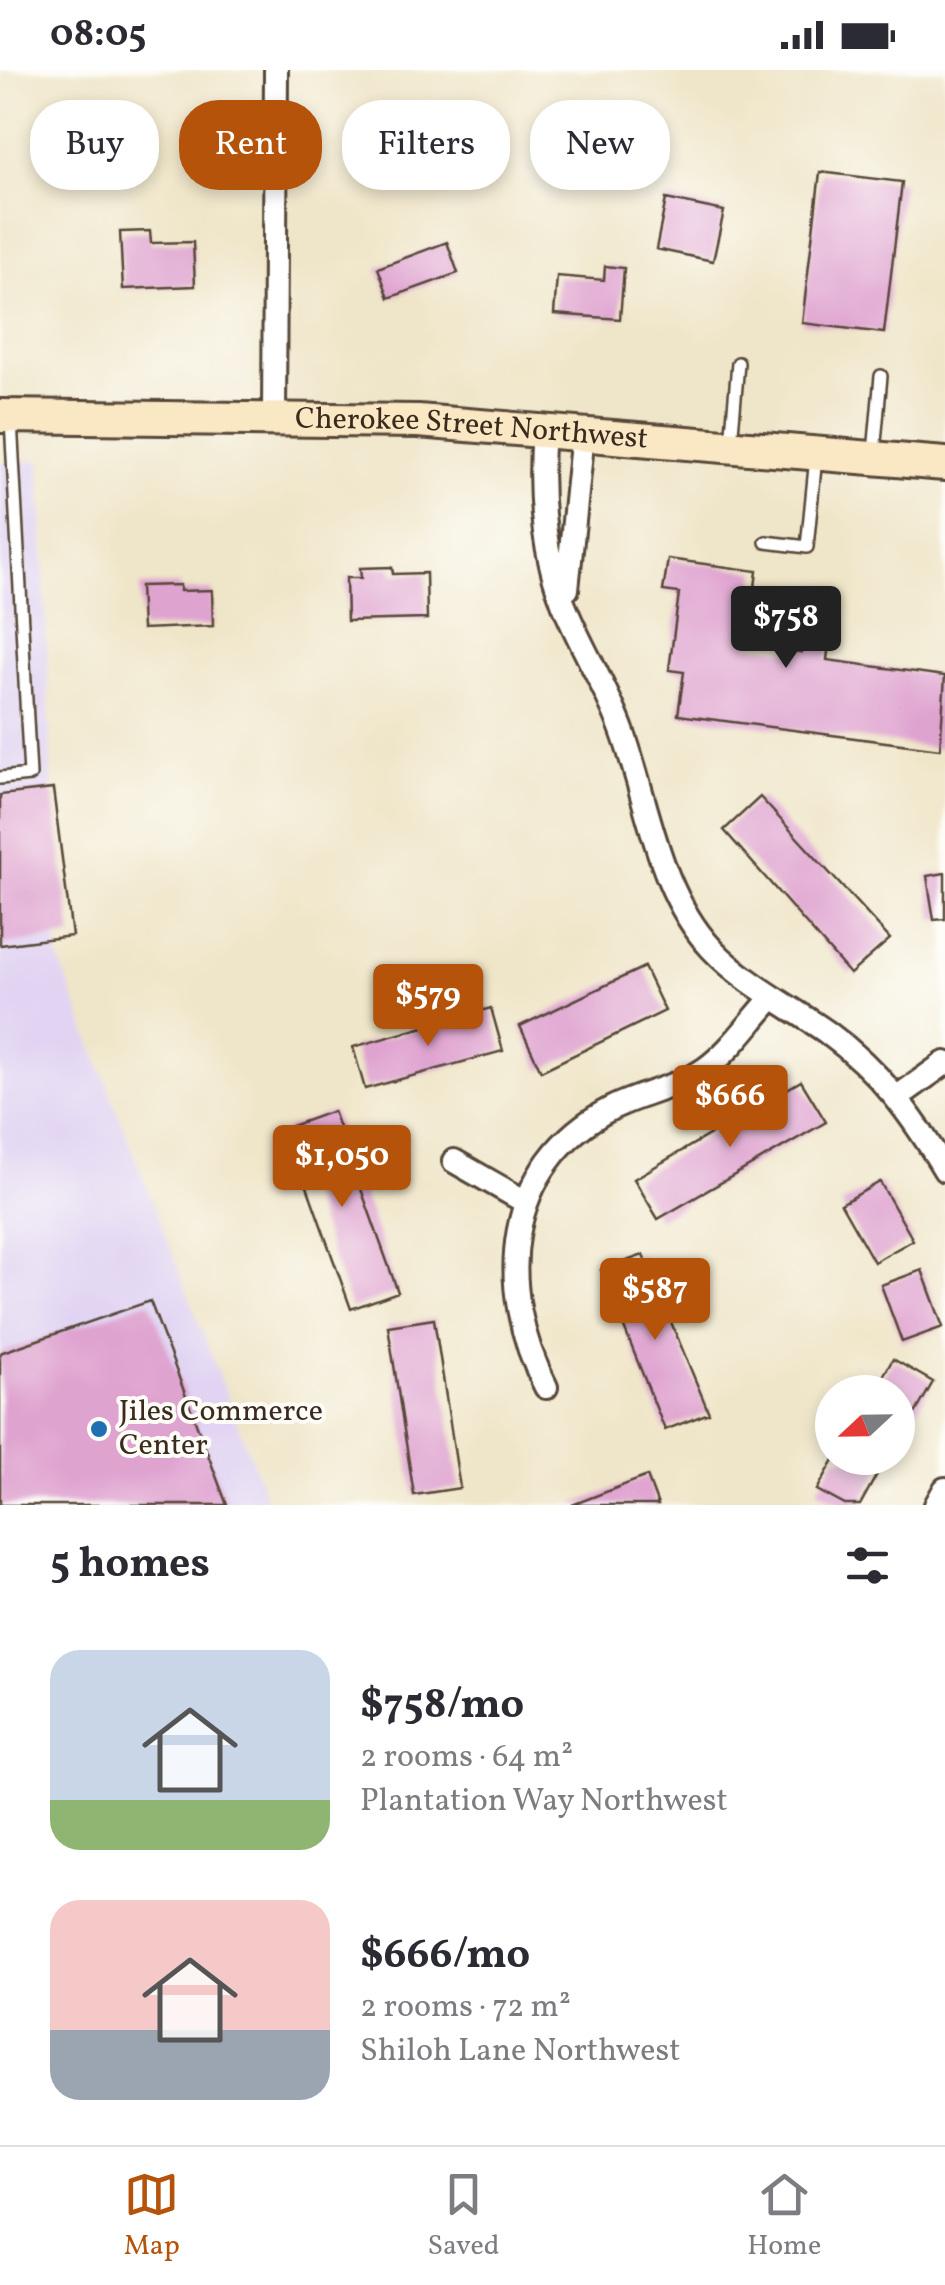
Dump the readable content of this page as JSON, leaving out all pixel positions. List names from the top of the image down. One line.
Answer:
{"streets":{"main road":["Cherokee Street Northwest"]},"places":["Jiles Commerce Center"],"north":"left","page":{"status":"08:05","chip":["Buy","Rent","Filters","New"],"price":["$758","$579","$666","$1,050","$587"],"heading":"5 homes","list":[{"name":"$758/mo","note":"2 rooms · 64 m² · Plantation Way Northwest"},{"name":"$666/mo","note":"2 rooms · 72 m² · Shiloh Lane Northwest"}],"tabs":["Map","Saved","Home"]}}
